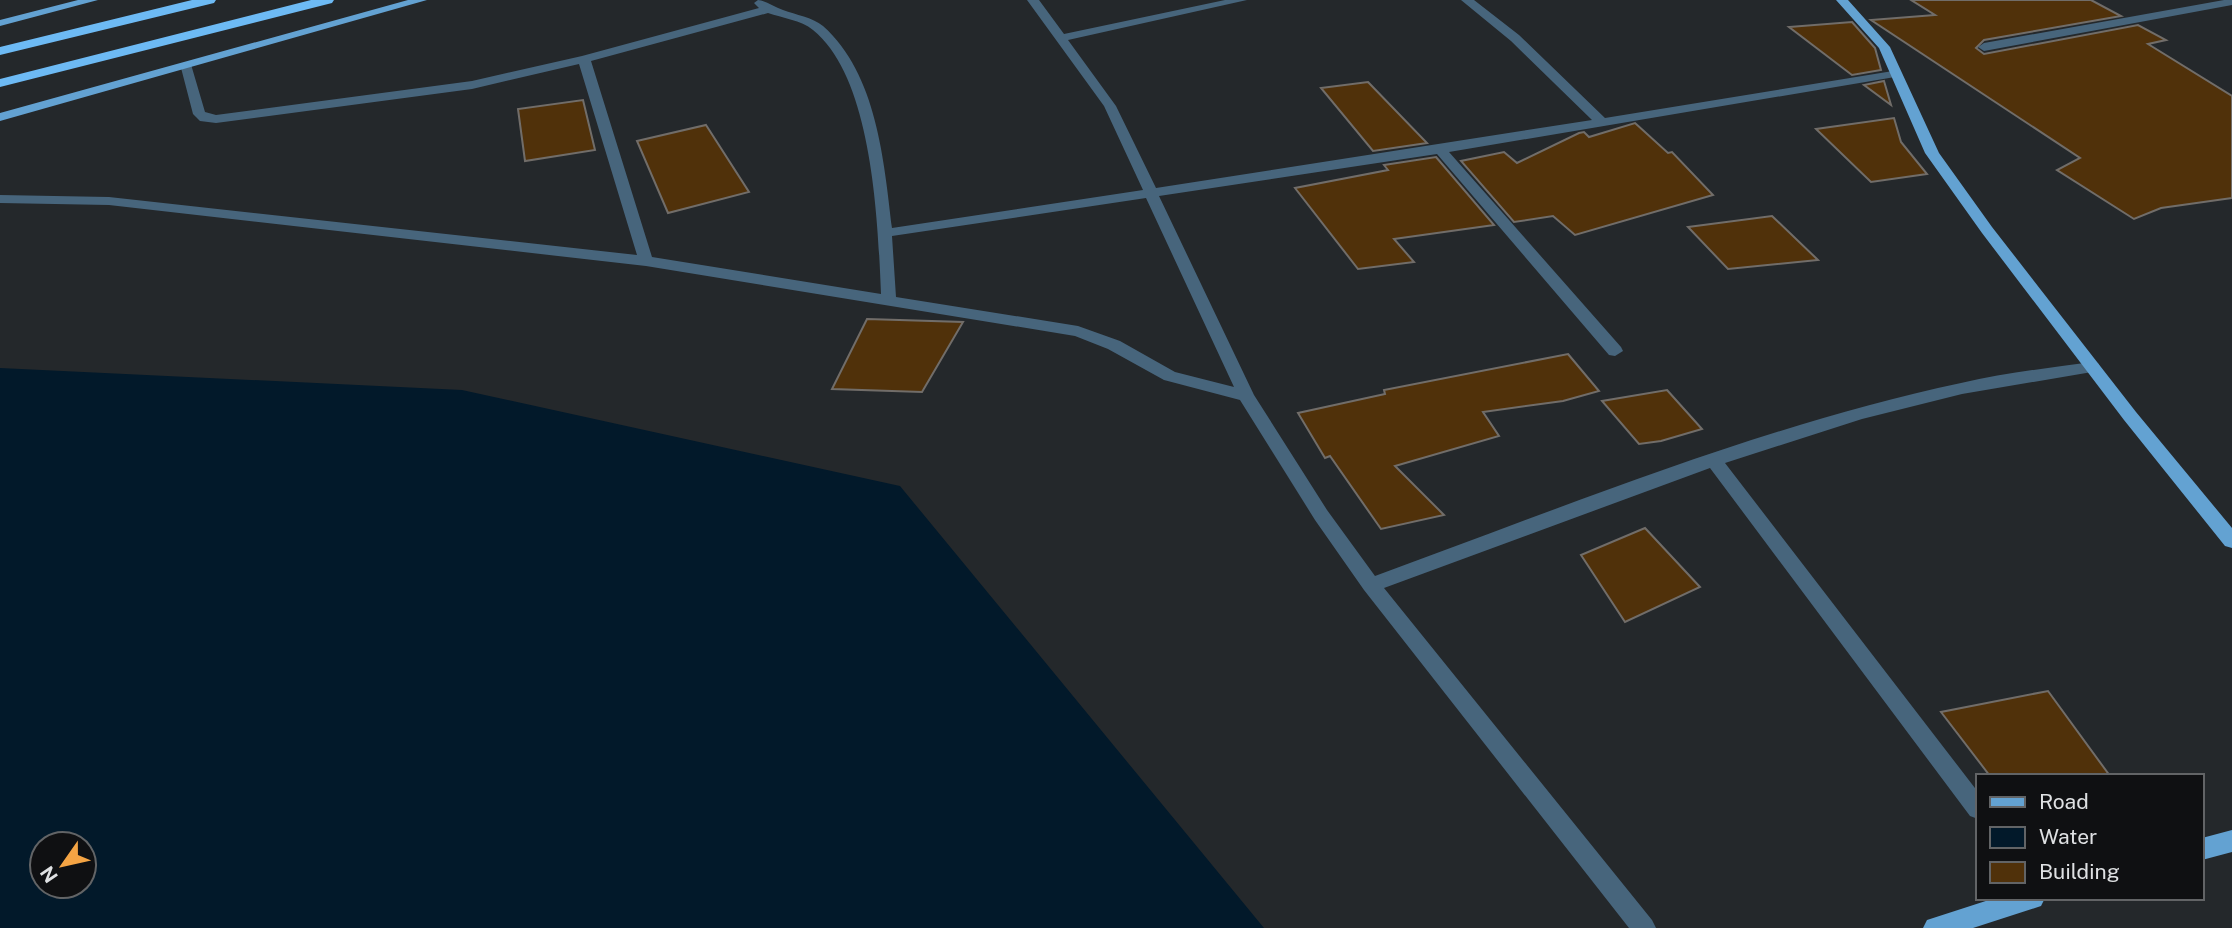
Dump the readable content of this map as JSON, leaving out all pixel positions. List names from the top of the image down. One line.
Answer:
{"legend":["Road","Water","Building"],"north":"bottom left"}
